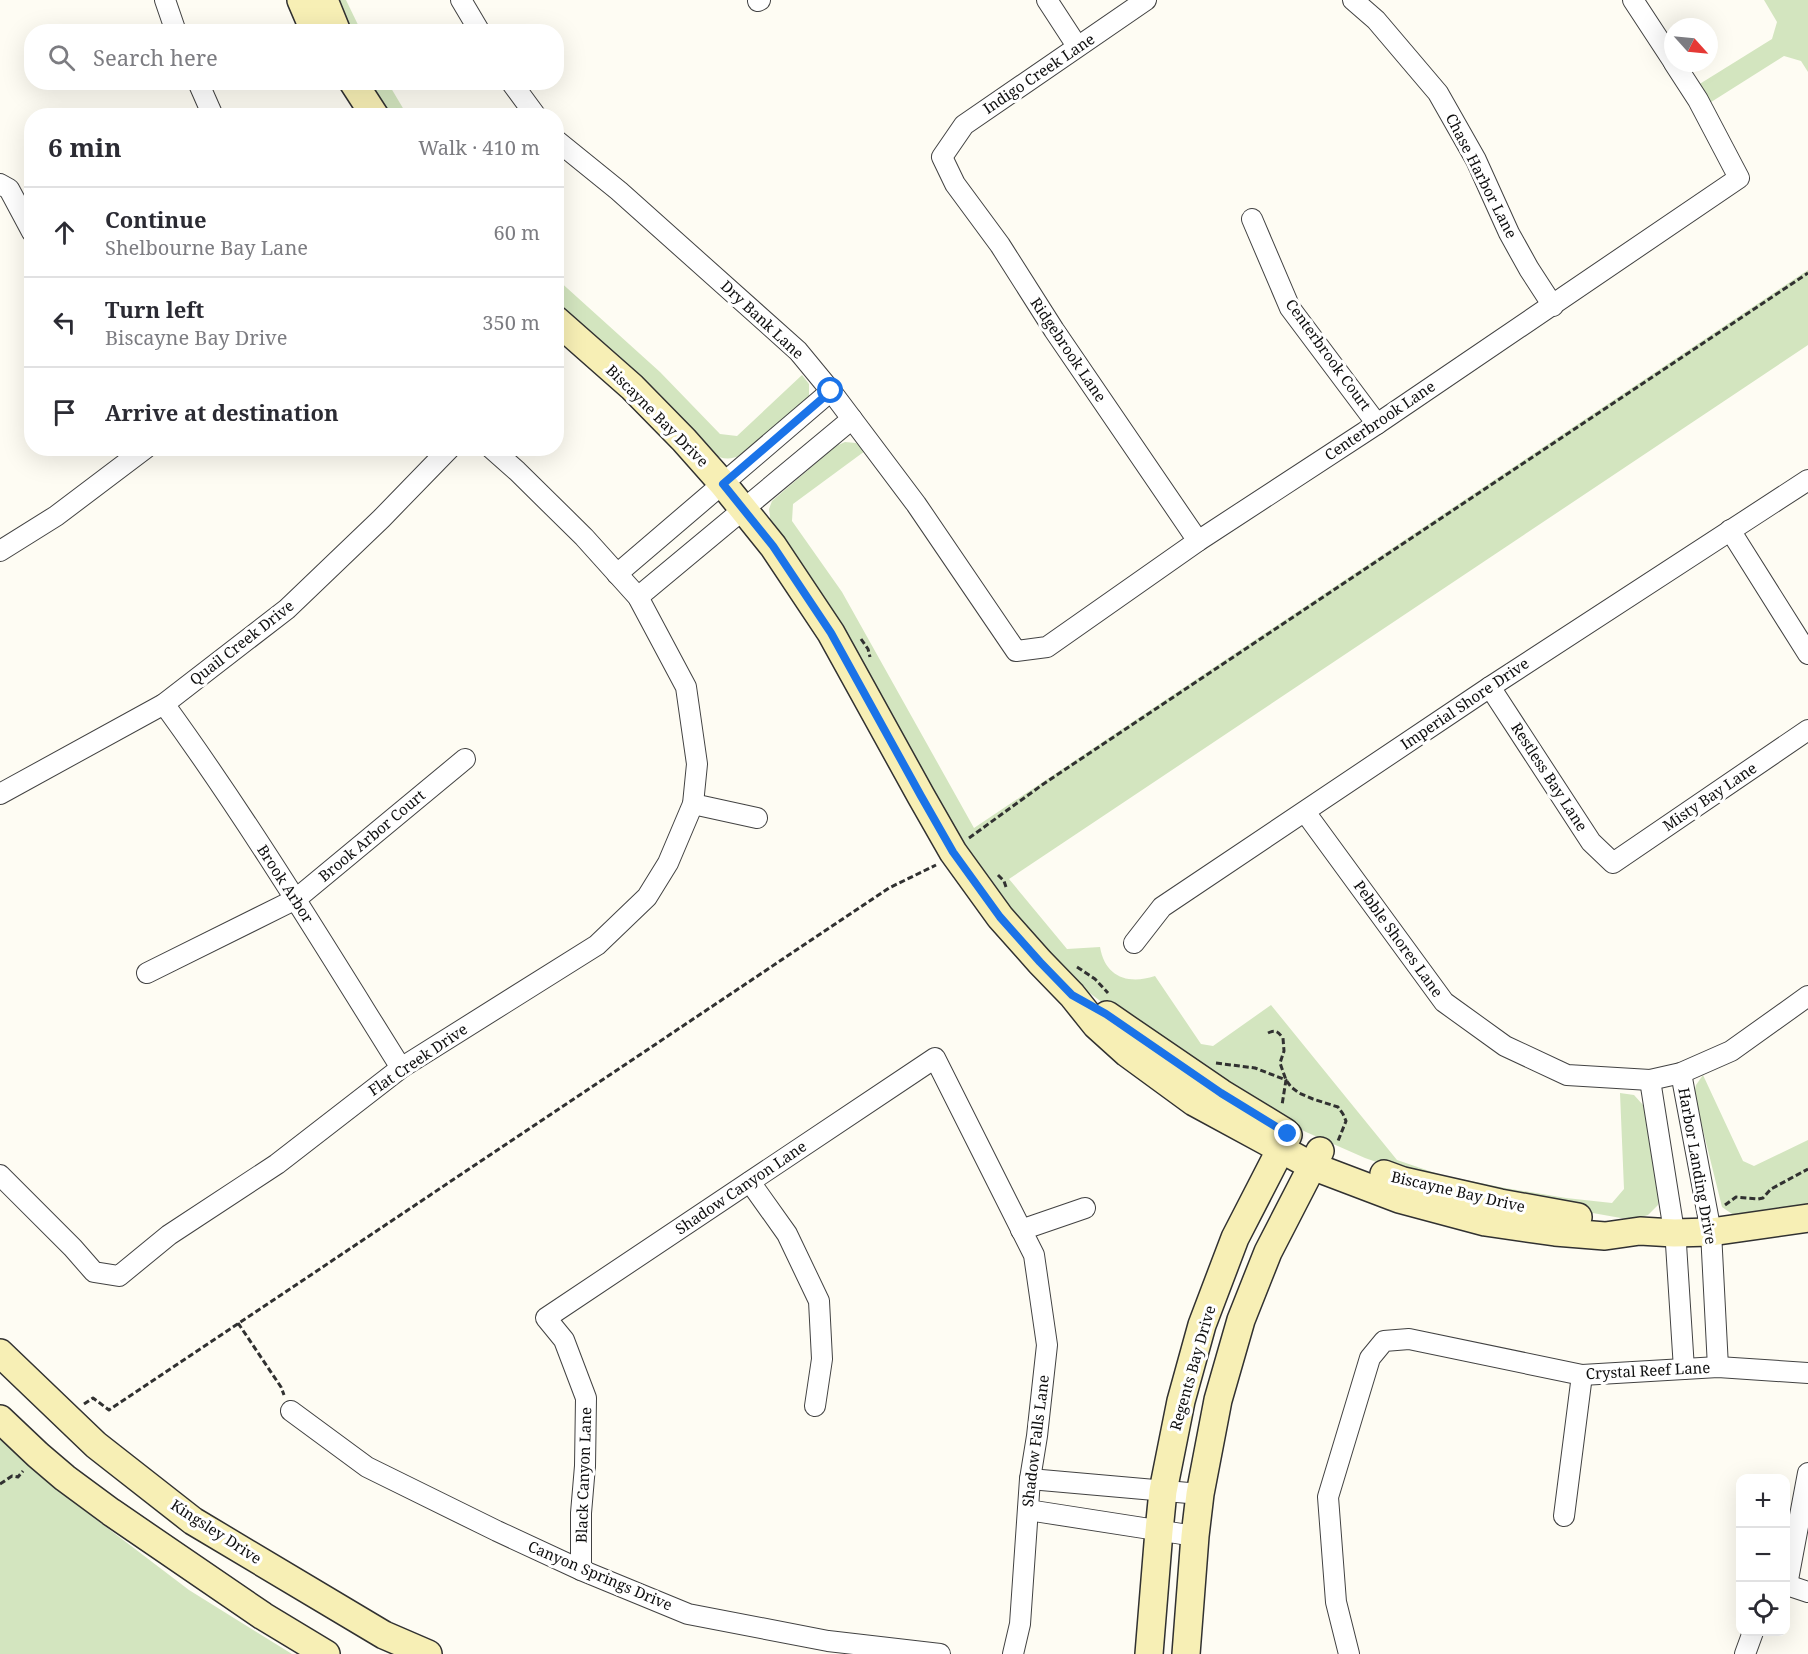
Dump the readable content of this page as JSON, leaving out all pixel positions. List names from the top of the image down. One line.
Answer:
{"streets":{"street":["Indigo Creek Lane","Chase Harbor Lane","Dry Bank Lane","Ridgebrook Lane","Centerbrook Court","Biscayne Bay Drive","Centerbrook Lane","Quail Creek Drive","Imperial Shore Drive","Restless Bay Lane","Misty Bay Lane","Brook Arbor Court","Brook Arbor","Pebble Shores Lane","Flat Creek Drive","Harbor Landing Drive","Shadow Canyon Lane","Regents Bay Drive","Crystal Reef Lane","Shadow Falls Lane","Black Canyon Lane","Kingsley Drive","Canyon Springs Drive"]},"crossings":[["Indigo Creek Lane","Ridgebrook Lane"],["Chase Harbor Lane","Centerbrook Lane"],["Dry Bank Lane","Centerbrook Lane"],["Ridgebrook Lane","Centerbrook Lane"],["Centerbrook Court","Centerbrook Lane"],["Biscayne Bay Drive","Harbor Landing Drive"],["Biscayne Bay Drive","Regents Bay Drive"],["Quail Creek Drive","Brook Arbor"],["Imperial Shore Drive","Restless Bay Lane"],["Imperial Shore Drive","Pebble Shores Lane"],["Restless Bay Lane","Misty Bay Lane"],["Brook Arbor Court","Brook Arbor"],["Brook Arbor","Flat Creek Drive"],["Pebble Shores Lane","Harbor Landing Drive"],["Harbor Landing Drive","Crystal Reef Lane"],["Shadow Canyon Lane","Shadow Falls Lane"],["Shadow Canyon Lane","Black Canyon Lane"],["Black Canyon Lane","Canyon Springs Drive"]],"north":"bottom right","page":{"search":"Search here","heading":["6 min","Walk · 410 m"],"list":[["Continue","Shelbourne Bay Lane","60 m"],["Turn left","Biscayne Bay Drive","350 m"],"Arrive at destination"],"map_buttons":["+","−"]}}
